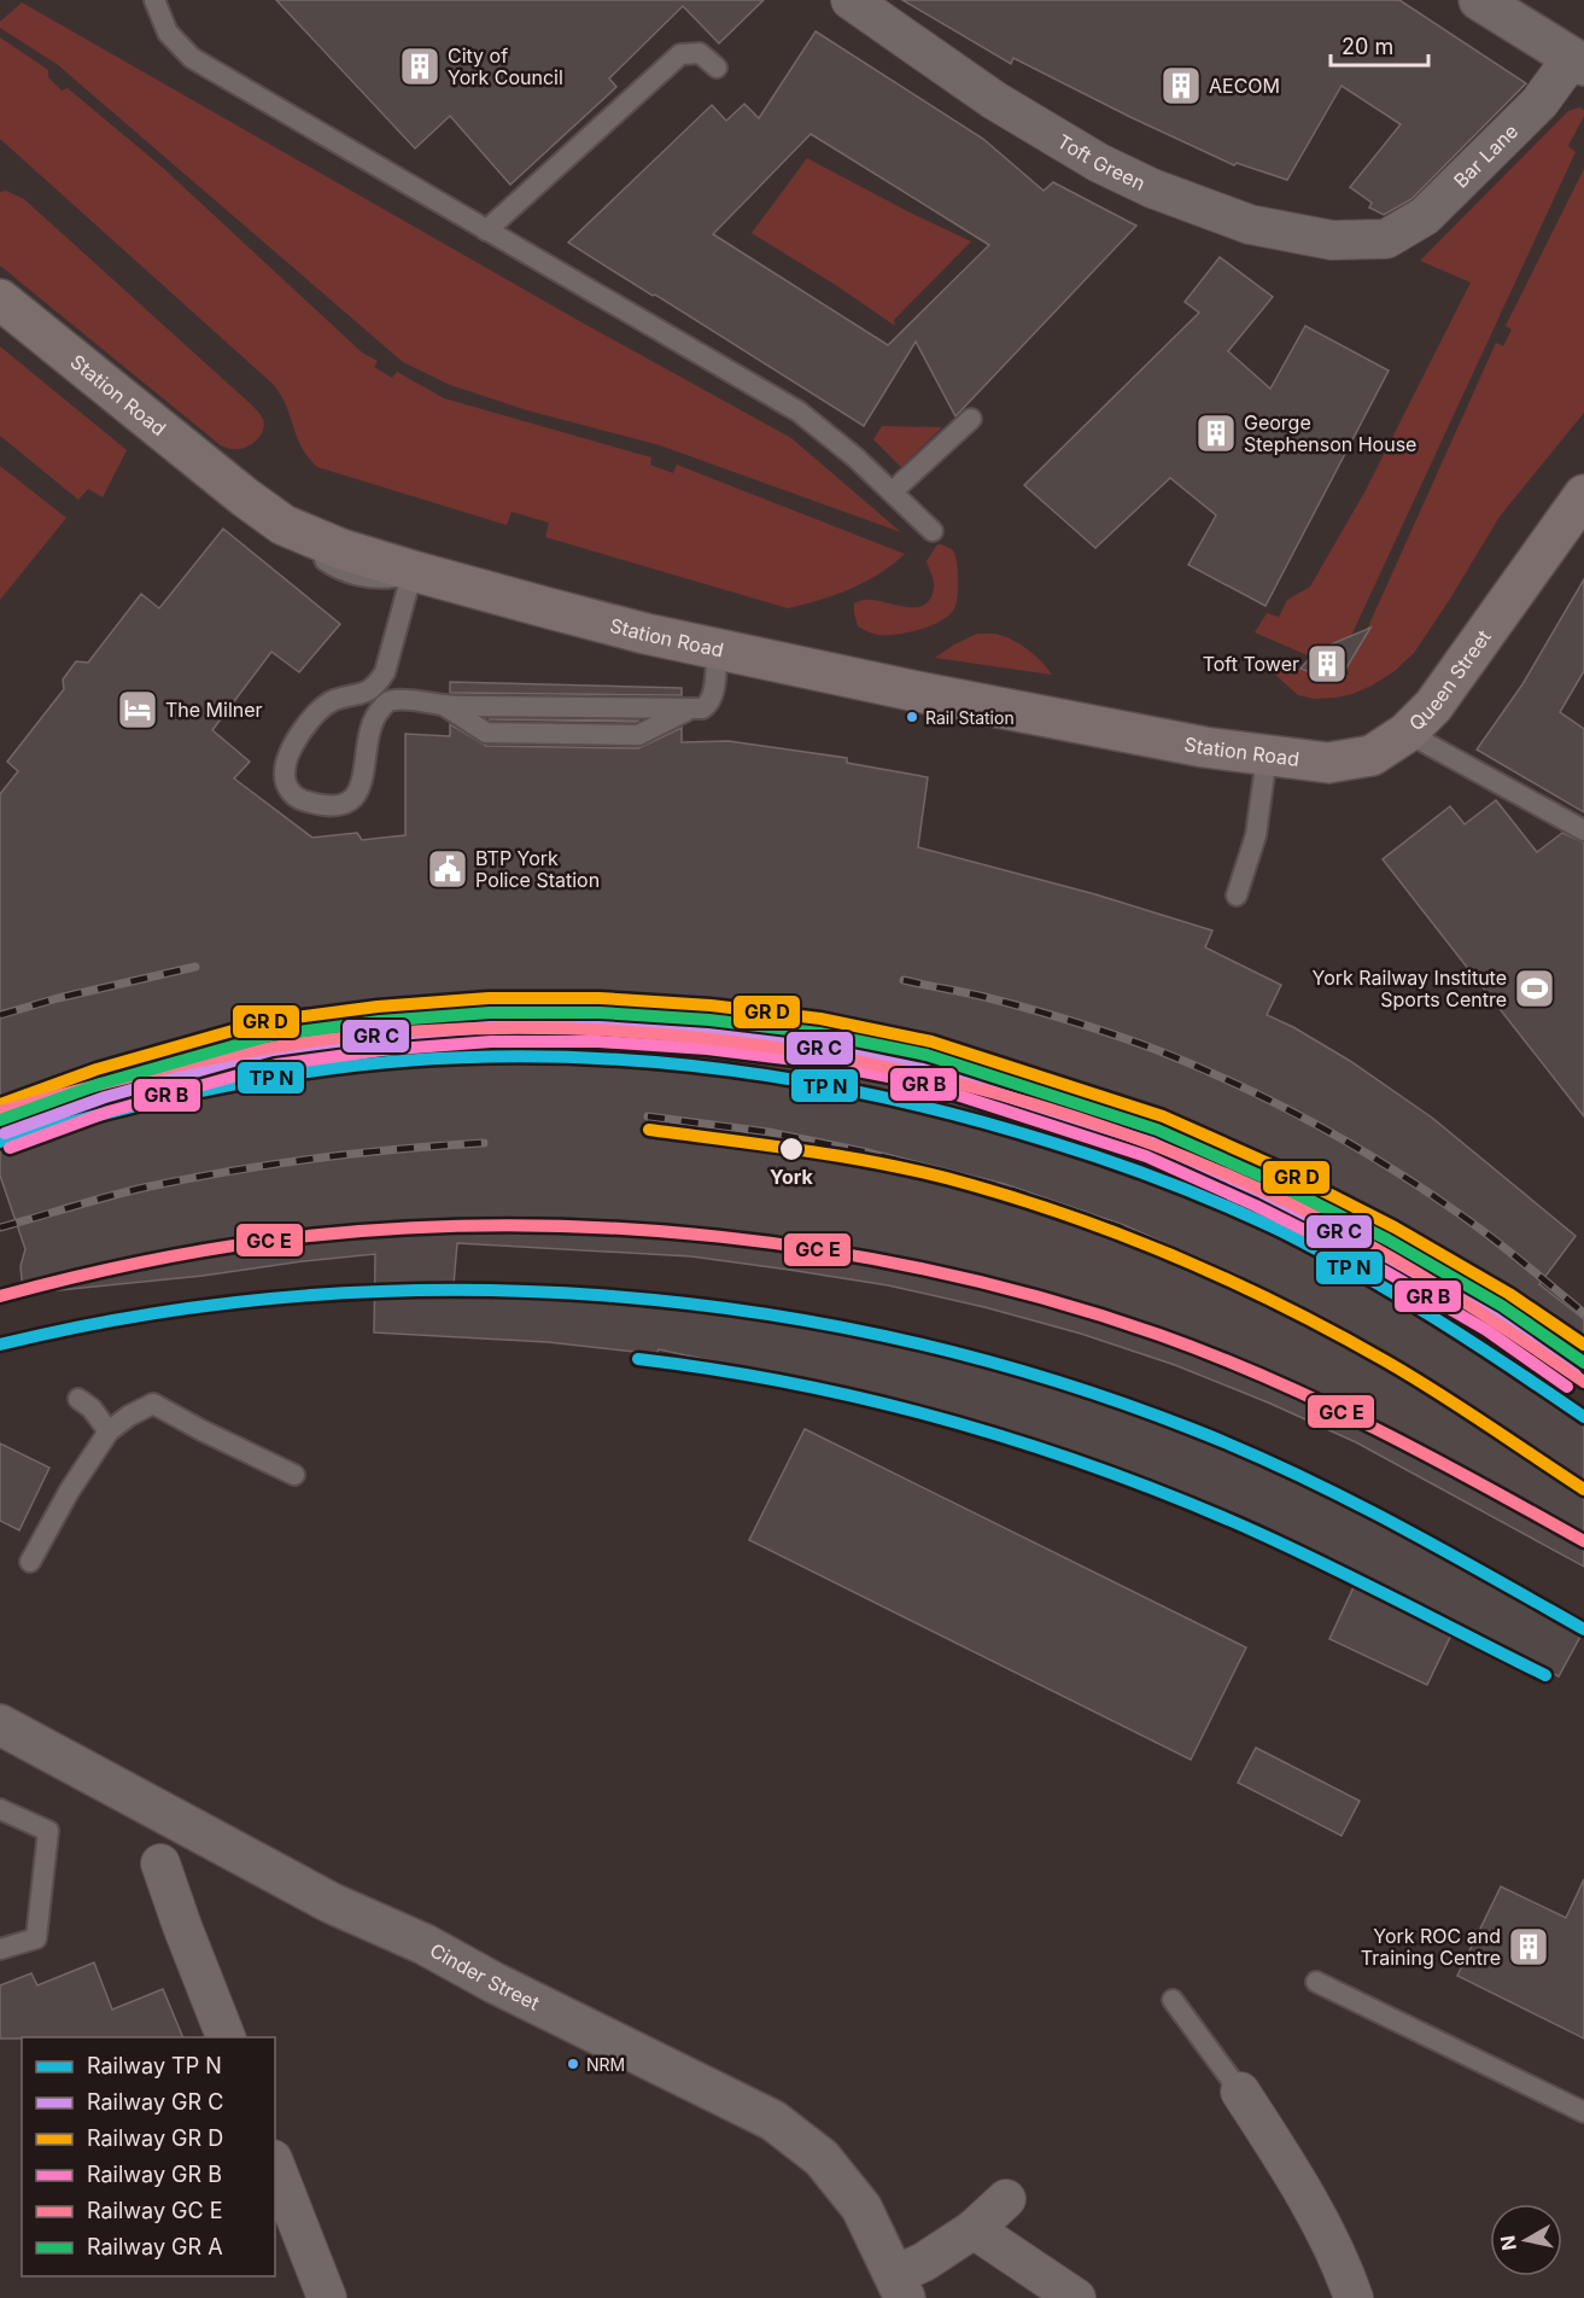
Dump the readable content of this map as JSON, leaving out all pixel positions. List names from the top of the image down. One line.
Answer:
{"streets":{"main road":["Station Road","Queen Street"],"street":["Bar Lane","Toft Green","Cinder Street"]},"crossings":[["Bar Lane","Toft Green"],["Station Road","Queen Street"]],"places":{"building":["City of York Council","AECOM","George Stephenson House","Toft Tower","York ROC and Training Centre"],"hotel":["The Milner"],"other":["Rail Station","York","NRM"],"public building":["BTP York Police Station"],"sports":["York Railway Institute Sports Centre"]},"legend":["Railway TP N","Railway GR C","Railway GR D","Railway GR B","Railway GC E","Railway GR A"],"scale_bar":"20 m","north":"left"}
